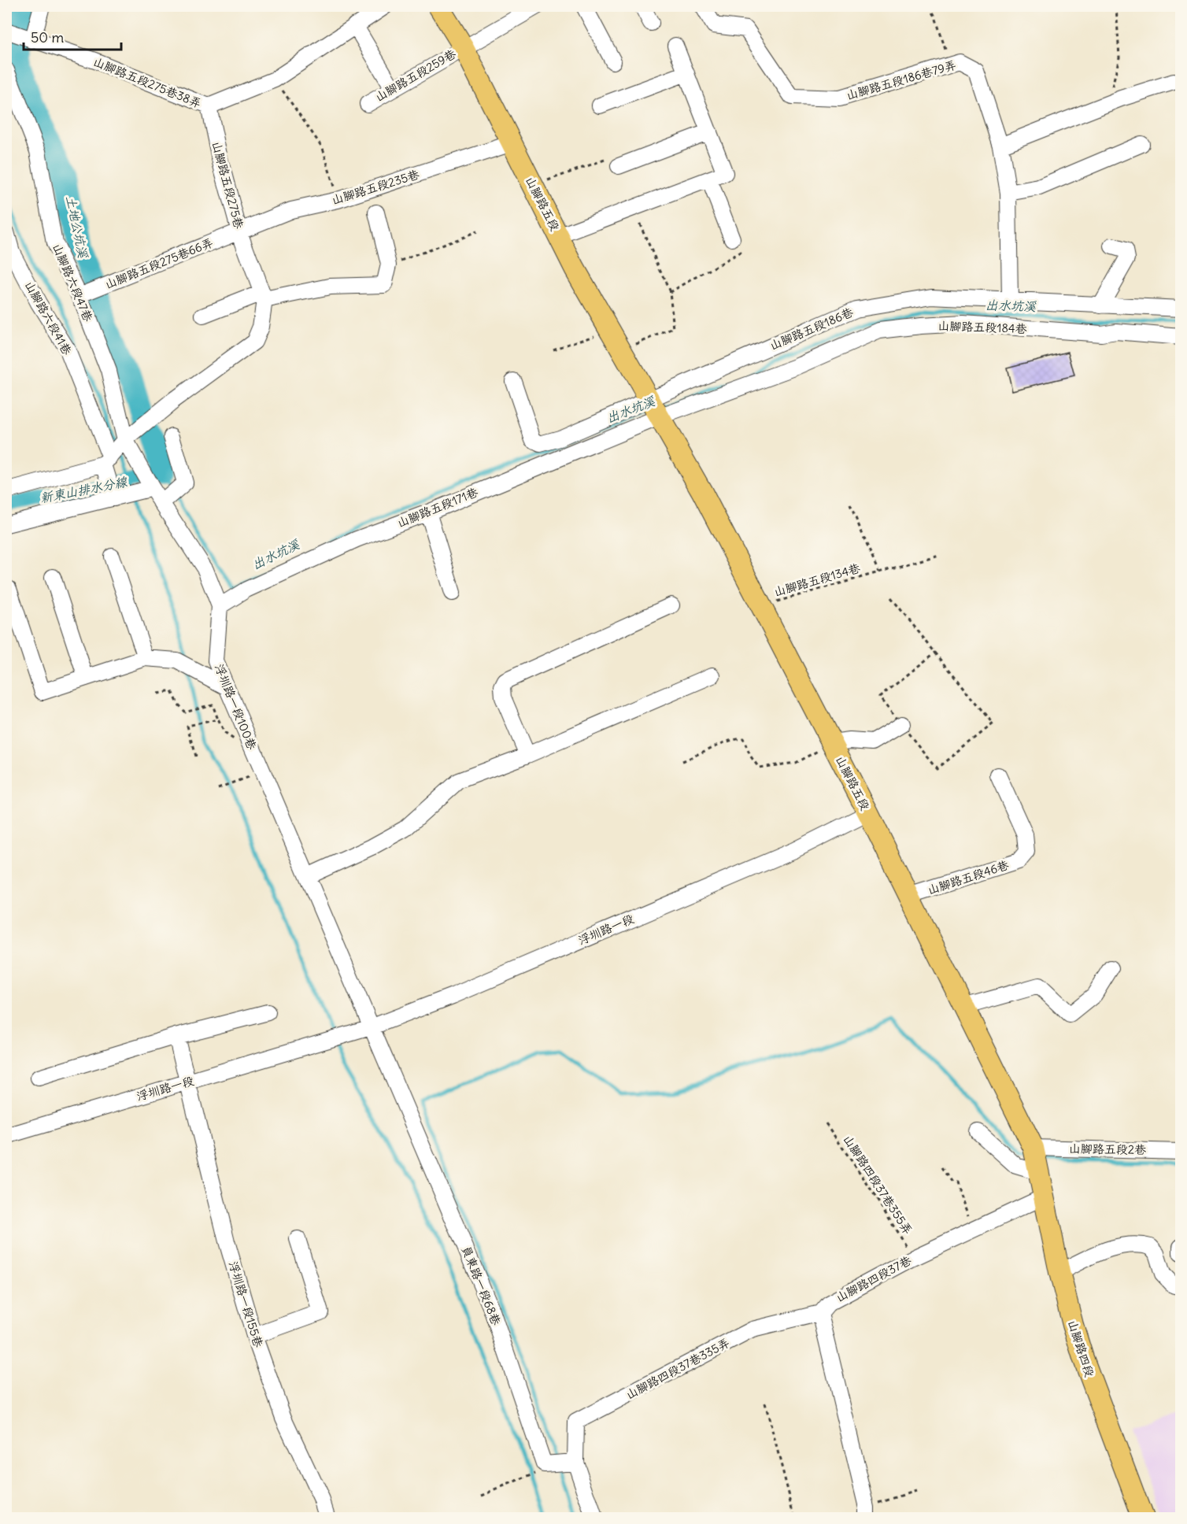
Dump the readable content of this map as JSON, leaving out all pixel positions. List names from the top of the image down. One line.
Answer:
{"streets":{"main road":["山腳路五段","山腳路四段"],"street":["山腳路五段259巷","山腳路五段186巷79弄","山腳路五段275巷38弄","山腳路五段275巷","山腳路五段235巷","山腳路五段275巷66弄","山腳路六段47巷","山腳路六段41巷","山腳路五段184巷","山腳路五段186巷","山腳路五段171巷","浮圳路一段100巷","山腳路五段46巷","浮圳路一段","山腳路五段2巷","山腳路四段37巷","員東路一段68巷","浮圳路一段155巷","山腳路四段37巷335弄"],"path":["山腳路五段134巷","山腳路四段37巷355弄"]},"crossings":[["山腳路五段259巷","山腳路五段"],["山腳路五段186巷79弄","山腳路五段186巷"],["山腳路五段275巷38弄","山腳路五段275巷"],["山腳路五段275巷","山腳路五段235巷"],["山腳路五段275巷","山腳路五段275巷66弄"],["山腳路五段275巷","山腳路六段47巷"],["山腳路五段235巷","山腳路五段"],["山腳路五段235巷","山腳路五段275巷66弄"],["山腳路五段","山腳路五段184巷"],["山腳路五段","山腳路五段186巷"],["山腳路五段","山腳路五段171巷"],["山腳路五段","山腳路五段134巷"],["山腳路五段","山腳路五段46巷"],["山腳路五段","浮圳路一段"],["山腳路五段","山腳路五段2巷"],["山腳路五段","山腳路四段"],["山腳路五段275巷66弄","山腳路六段47巷"],["山腳路六段47巷","浮圳路一段100巷"],["山腳路五段184巷","山腳路五段171巷"],["山腳路五段171巷","浮圳路一段100巷"],["浮圳路一段100巷","浮圳路一段"],["浮圳路一段100巷","員東路一段68巷"],["浮圳路一段","員東路一段68巷"],["浮圳路一段","浮圳路一段155巷"],["山腳路五段2巷","山腳路四段"],["山腳路四段37巷355弄","山腳路四段37巷"],["山腳路四段37巷","山腳路四段"],["山腳路四段37巷","山腳路四段37巷335弄"]],"water":["土地公坑溪","出水坑溪","新東山排水分線"],"scale_bar":"50 m"}
